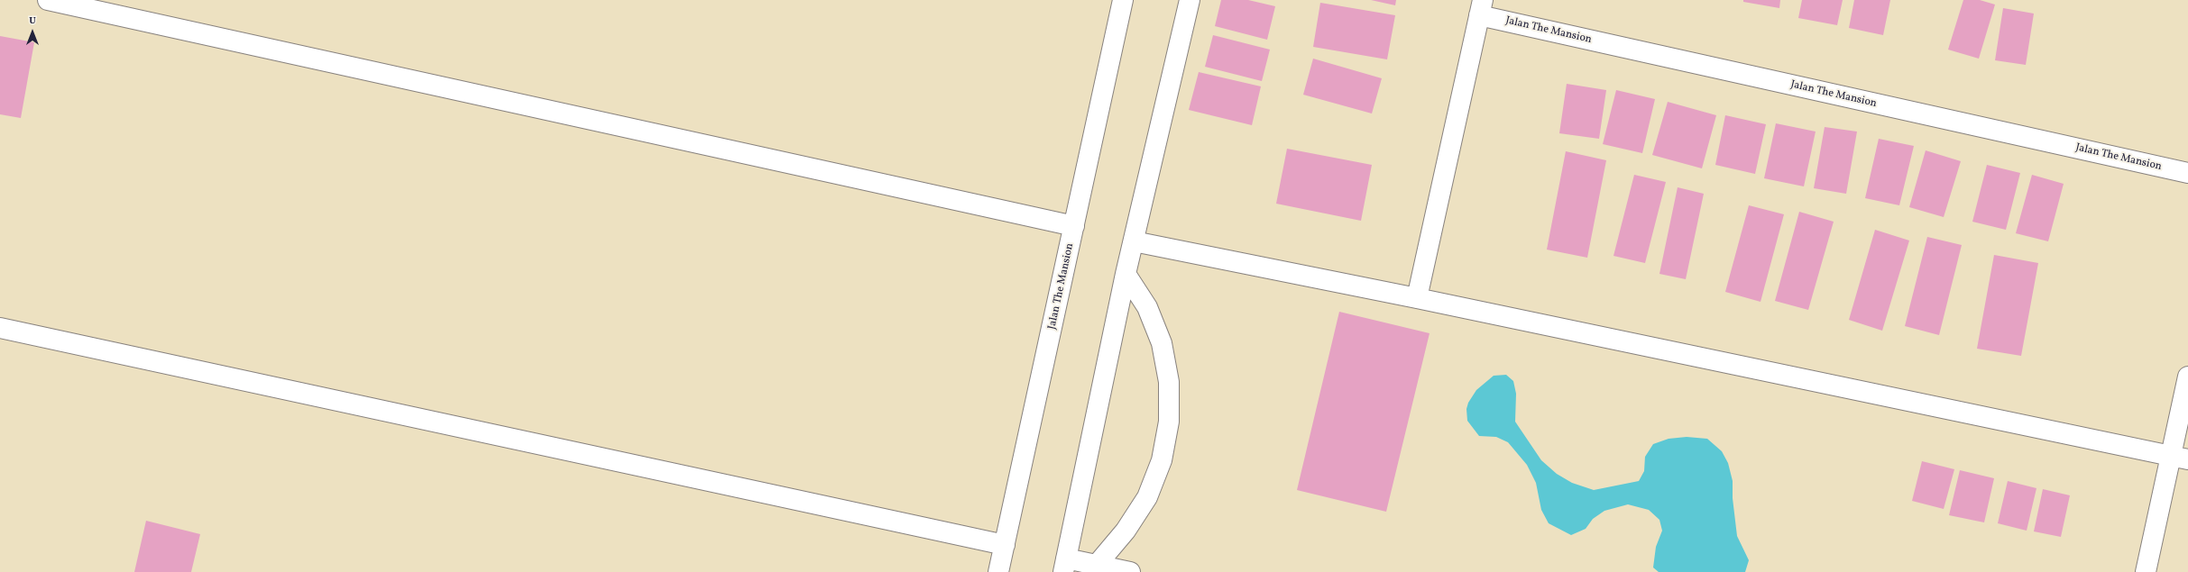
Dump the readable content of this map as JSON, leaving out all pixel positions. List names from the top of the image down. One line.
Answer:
{"streets":{"street":["Jalan The Mansion"]},"north":"top"}
